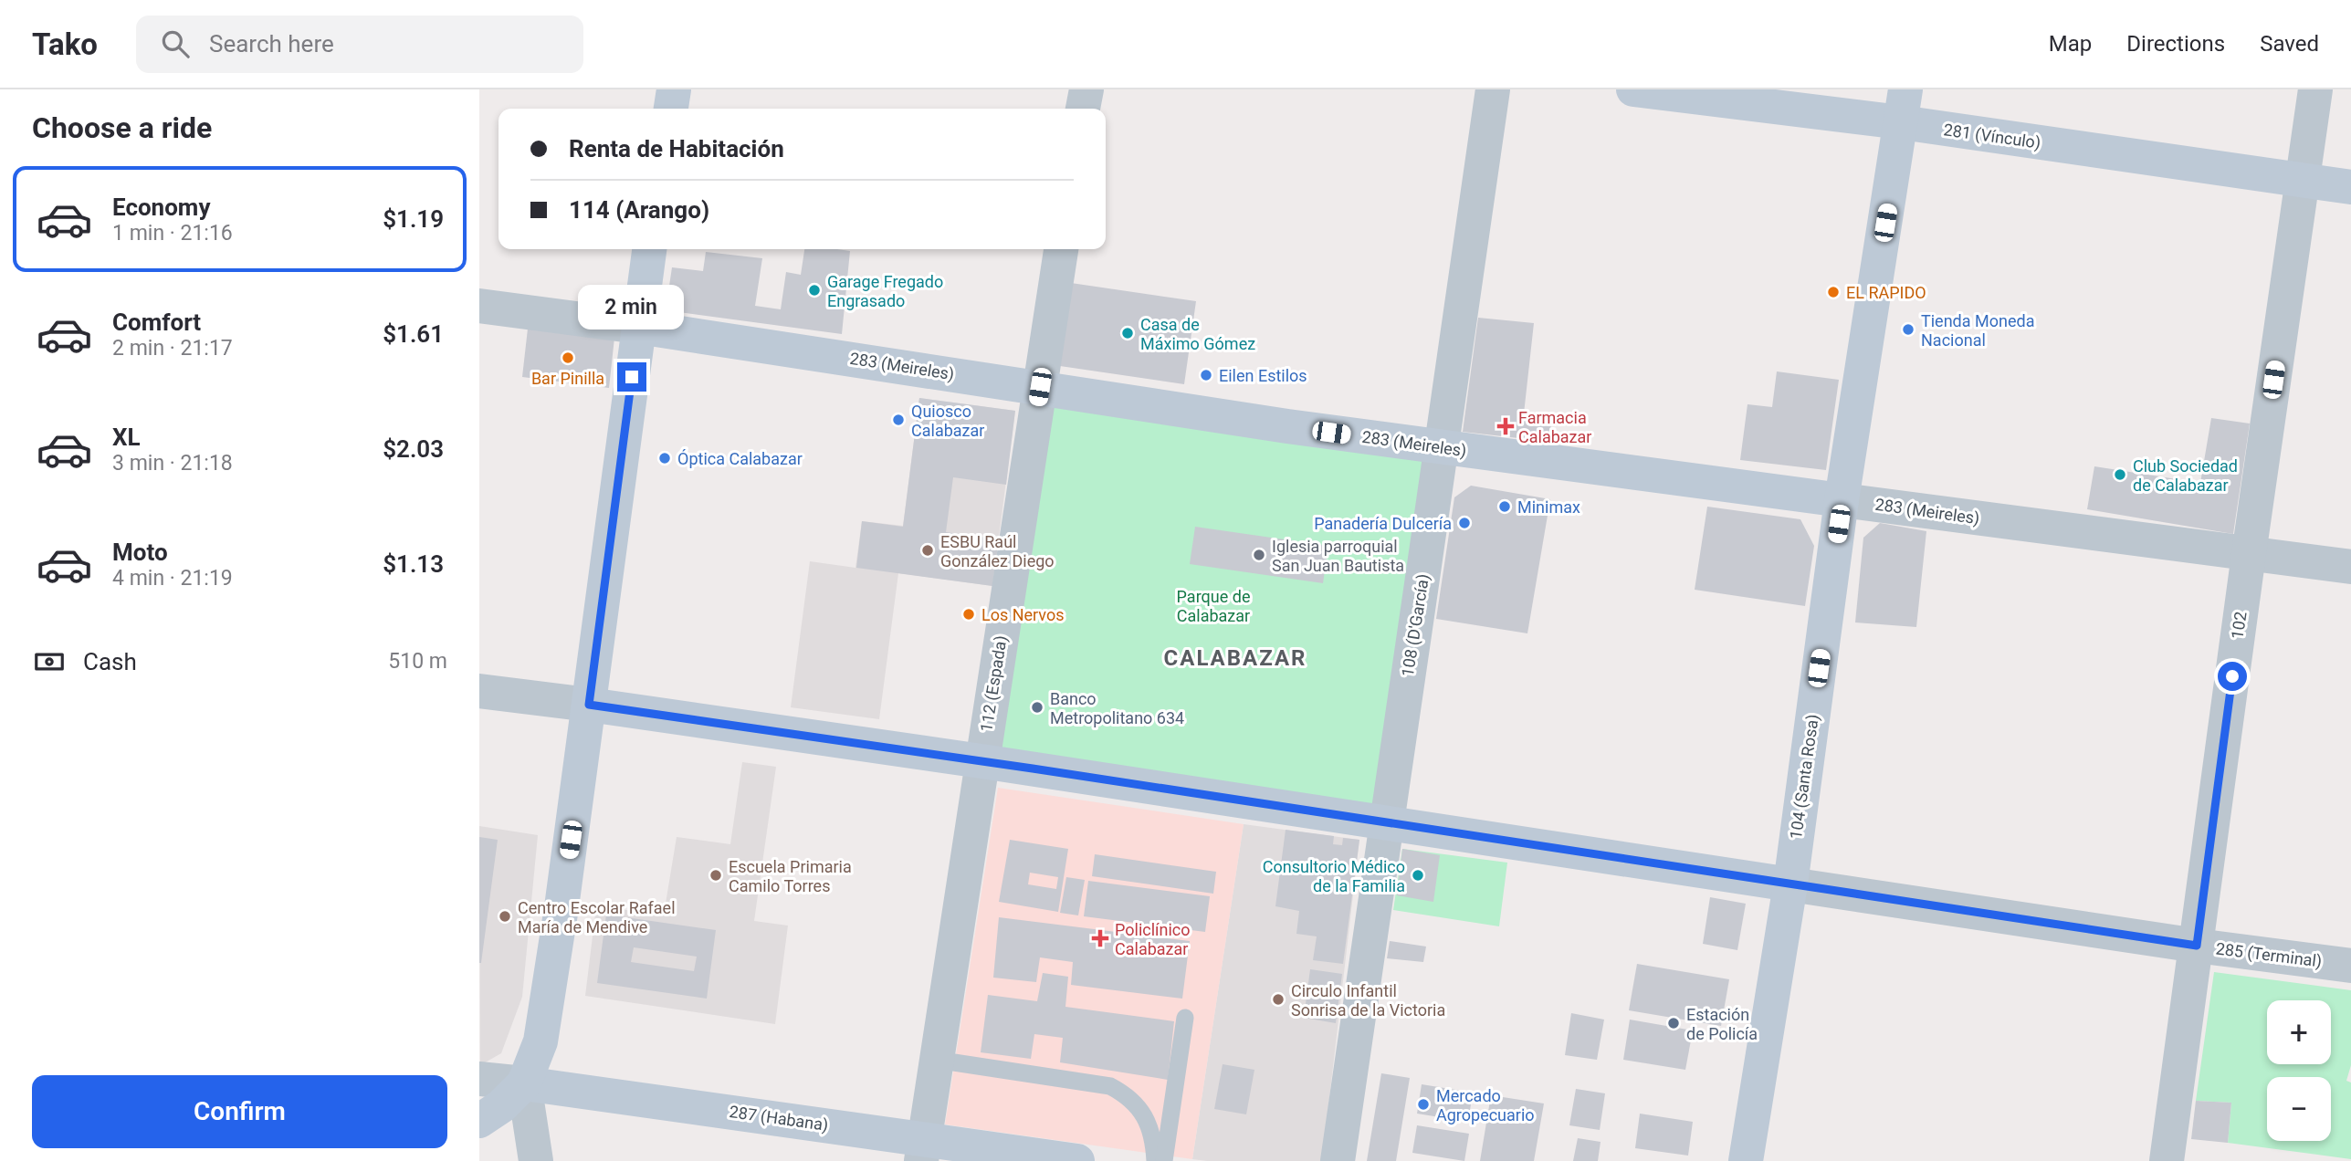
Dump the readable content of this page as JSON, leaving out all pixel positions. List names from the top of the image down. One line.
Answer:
{"streets":{"main road":["281 (Vínculo)","283 (Meireles)","104 (Santa Rosa)","285 (Terminal)","287 (Habana)"],"street":["108 (D'García)","102","112 (Espada)"]},"crossings":[["281 (Vínculo)","102"],["281 (Vínculo)","104 (Santa Rosa)"],["283 (Meireles)","108 (D'García)"],["283 (Meireles)","102"],["283 (Meireles)","112 (Espada)"],["283 (Meireles)","104 (Santa Rosa)"],["108 (D'García)","285 (Terminal)"],["102","285 (Terminal)"],["112 (Espada)","285 (Terminal)"],["112 (Espada)","287 (Habana)"],["104 (Santa Rosa)","285 (Terminal)"]],"districts":["CALABAZAR"],"parks":["Parque de Calabazar"],"places":{"other":["Garage Fregado Engrasado","EL RAPIDO","Tienda Moneda Nacional","Casa de Máximo Gómez","Bar Pinilla","Eilen Estilos","Quiosco Calabazar","Óptica Calabazar","Club Sociedad de Calabazar","Minimax","Panadería Dulcería","ESBU Raúl González Diego","Iglesia parroquial San Juan Bautista","Los Nervos","Banco Metropolitano 634","Escuela Primaria Camilo Torres","Consultorio Médico de la Familia","Centro Escolar Rafael María de Mendive","Circulo Infantil Sonrisa de la Victoria","Estación de Policía","Mercado Agropecuario"],"health":["Farmacia Calabazar","Policlínico Calabazar"]},"page":{"header":"Tako","search":"Search here","nav":["Map","Directions","Saved"],"heading":"Choose a ride","banner":["Renta de Habitación","114 (Arango)"],"list":[{"name":"Economy","note":"1 min · 21:16","value":"$1.19"},{"name":"Comfort","note":"2 min · 21:17","value":"$1.61"},{"name":"XL","note":"3 min · 21:18","value":"$2.03"},{"name":"Moto","note":"4 min · 21:19","value":"$1.13"}],"bubble":"2 min","pay":["Cash","510 m"],"map_buttons":["+","−"],"buttons":"Confirm"}}
